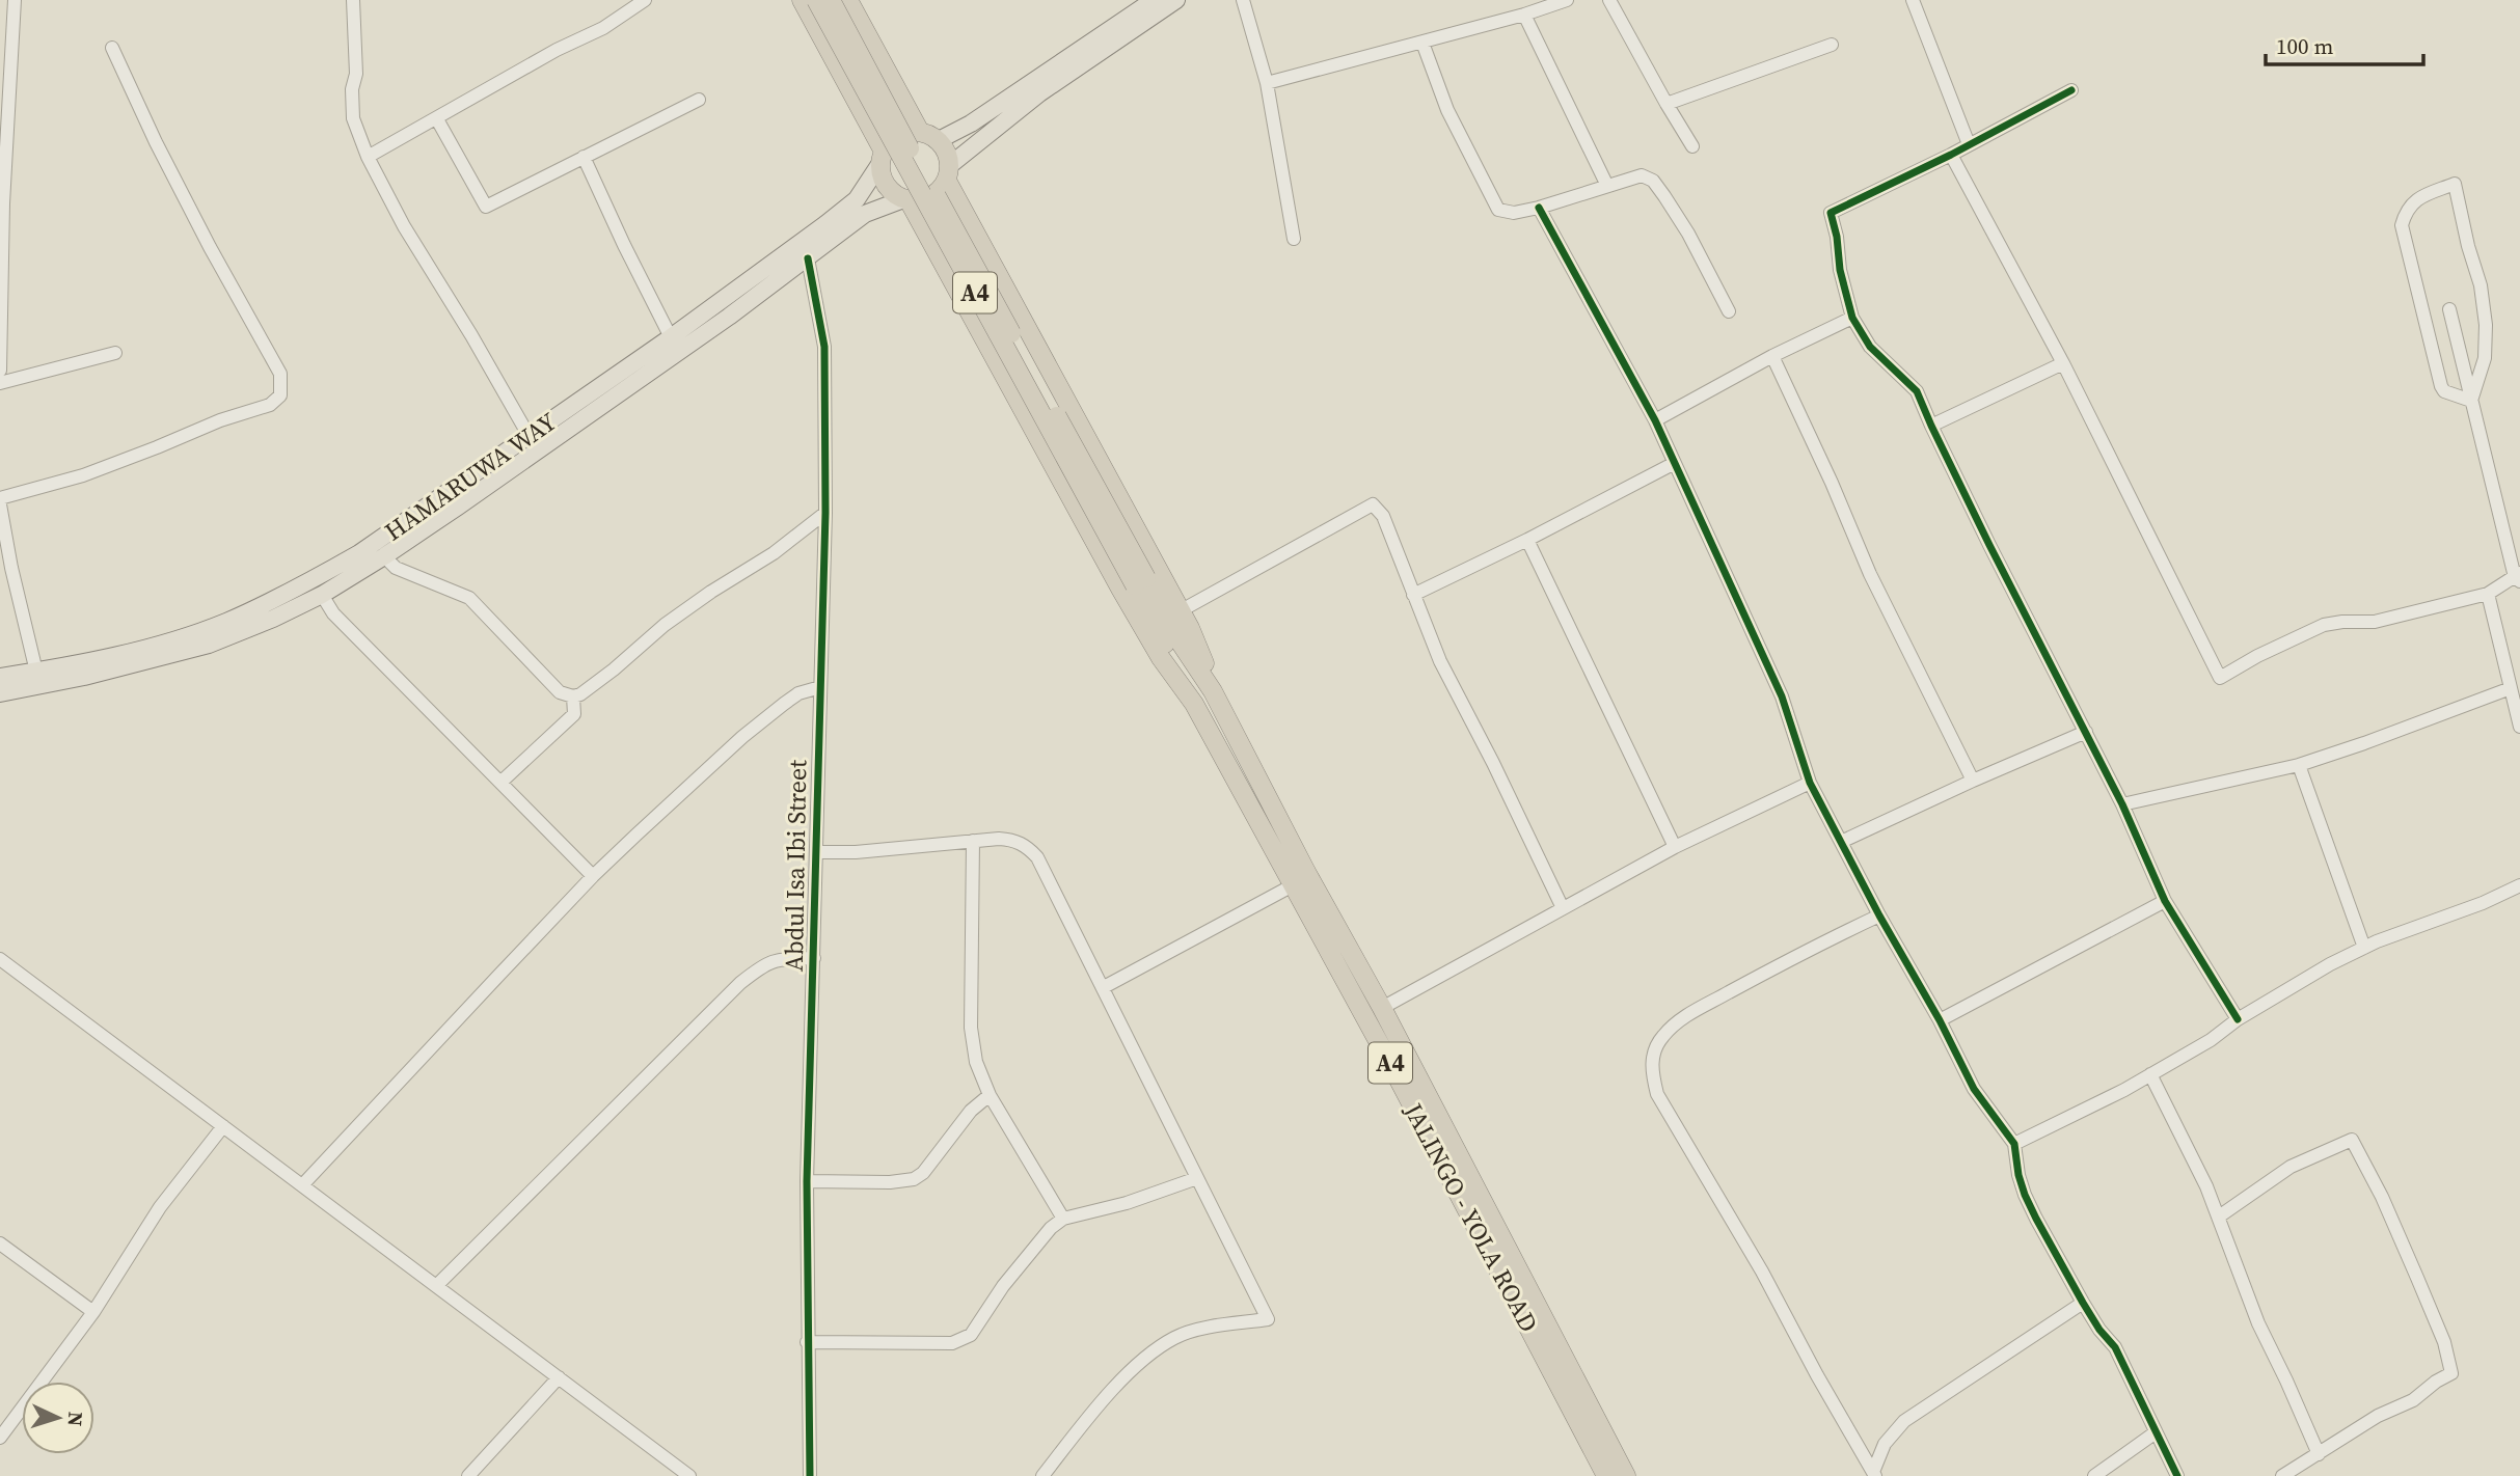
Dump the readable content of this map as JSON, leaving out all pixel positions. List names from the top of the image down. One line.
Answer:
{"streets":{"highway":["A4","JALINGO - YOLA ROAD"],"main road":["HAMARUWA WAY"],"street":["Abdul Isa Ibi Street"]},"crossings":[["A4","HAMARUWA WAY"],["A4","JALINGO - YOLA ROAD"],["HAMARUWA WAY","JALINGO - YOLA ROAD"]],"scale_bar":"100 m","north":"right"}
